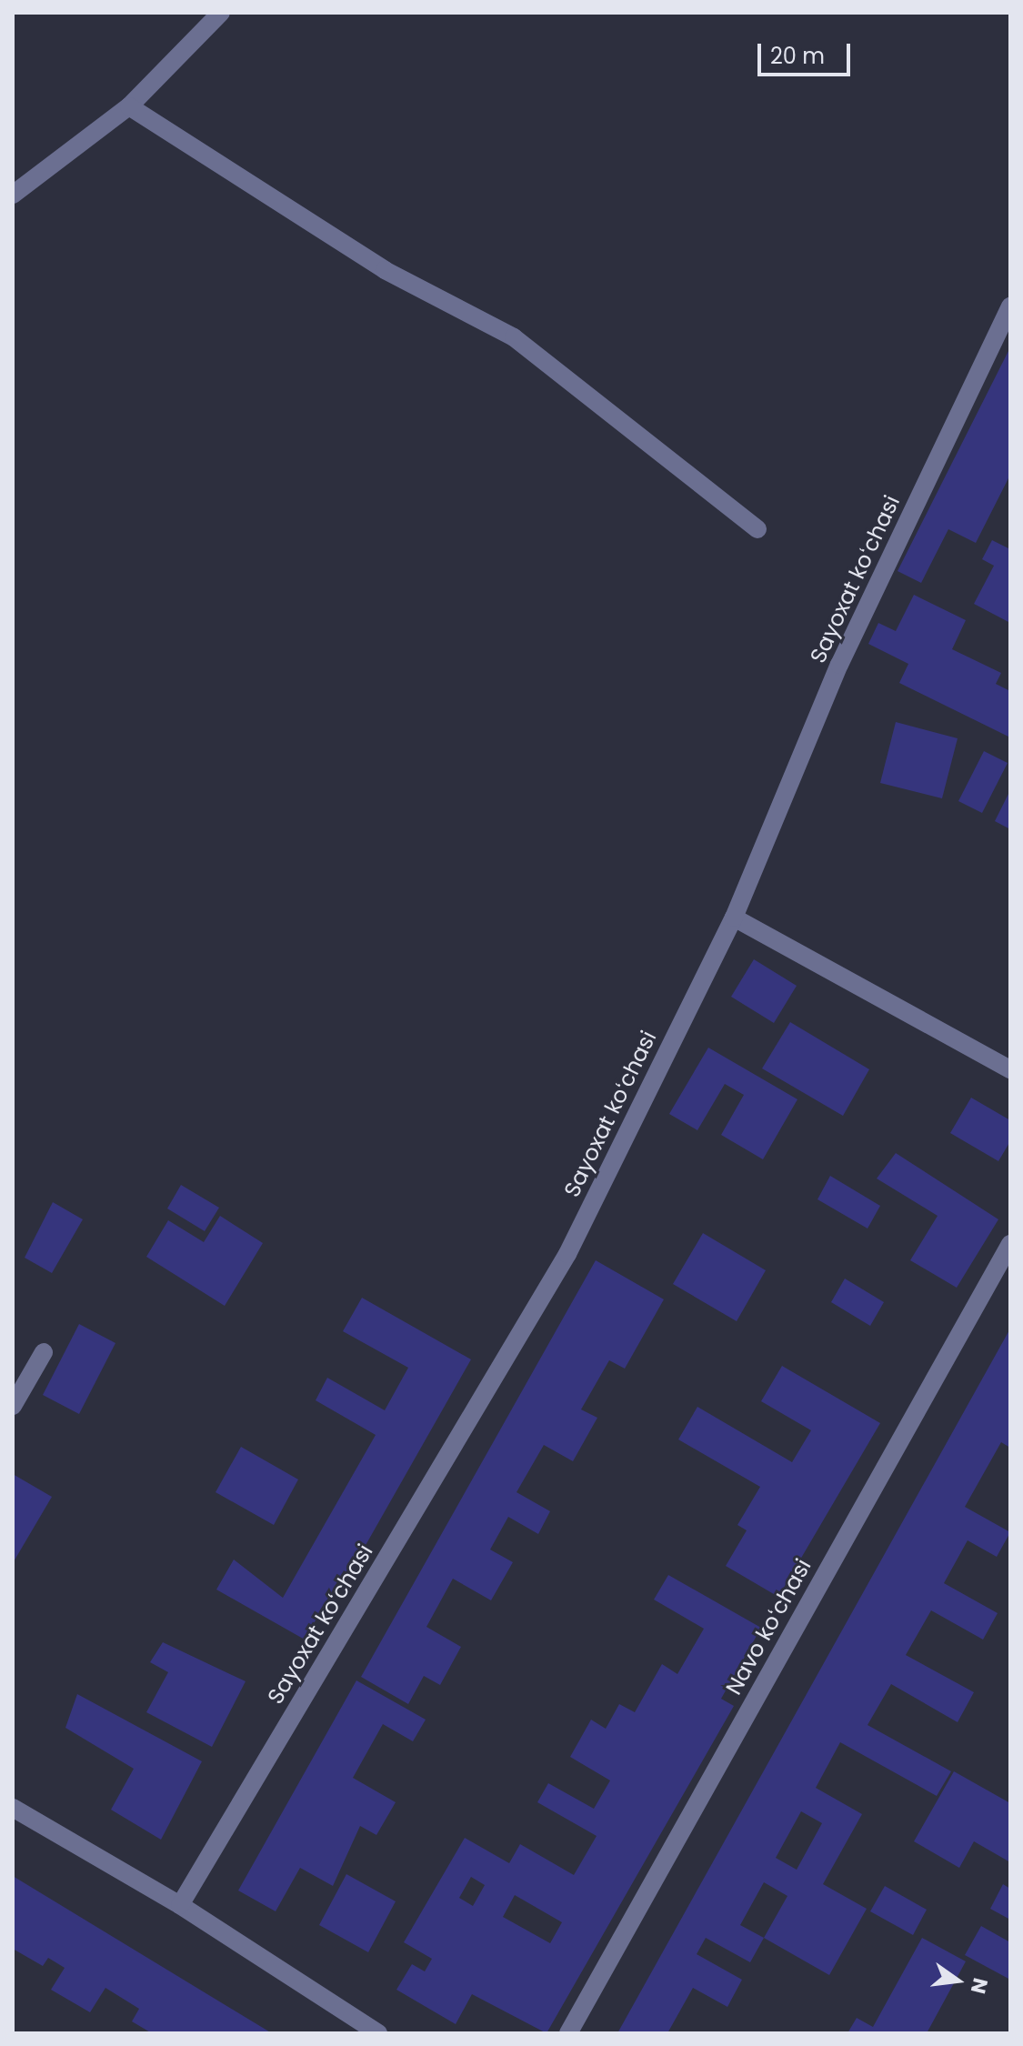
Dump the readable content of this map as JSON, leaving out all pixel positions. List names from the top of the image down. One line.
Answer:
{"streets":{"street":["Sayoxat koʻchasi","Navo koʻchasi"]},"scale_bar":"20 m","north":"right"}
